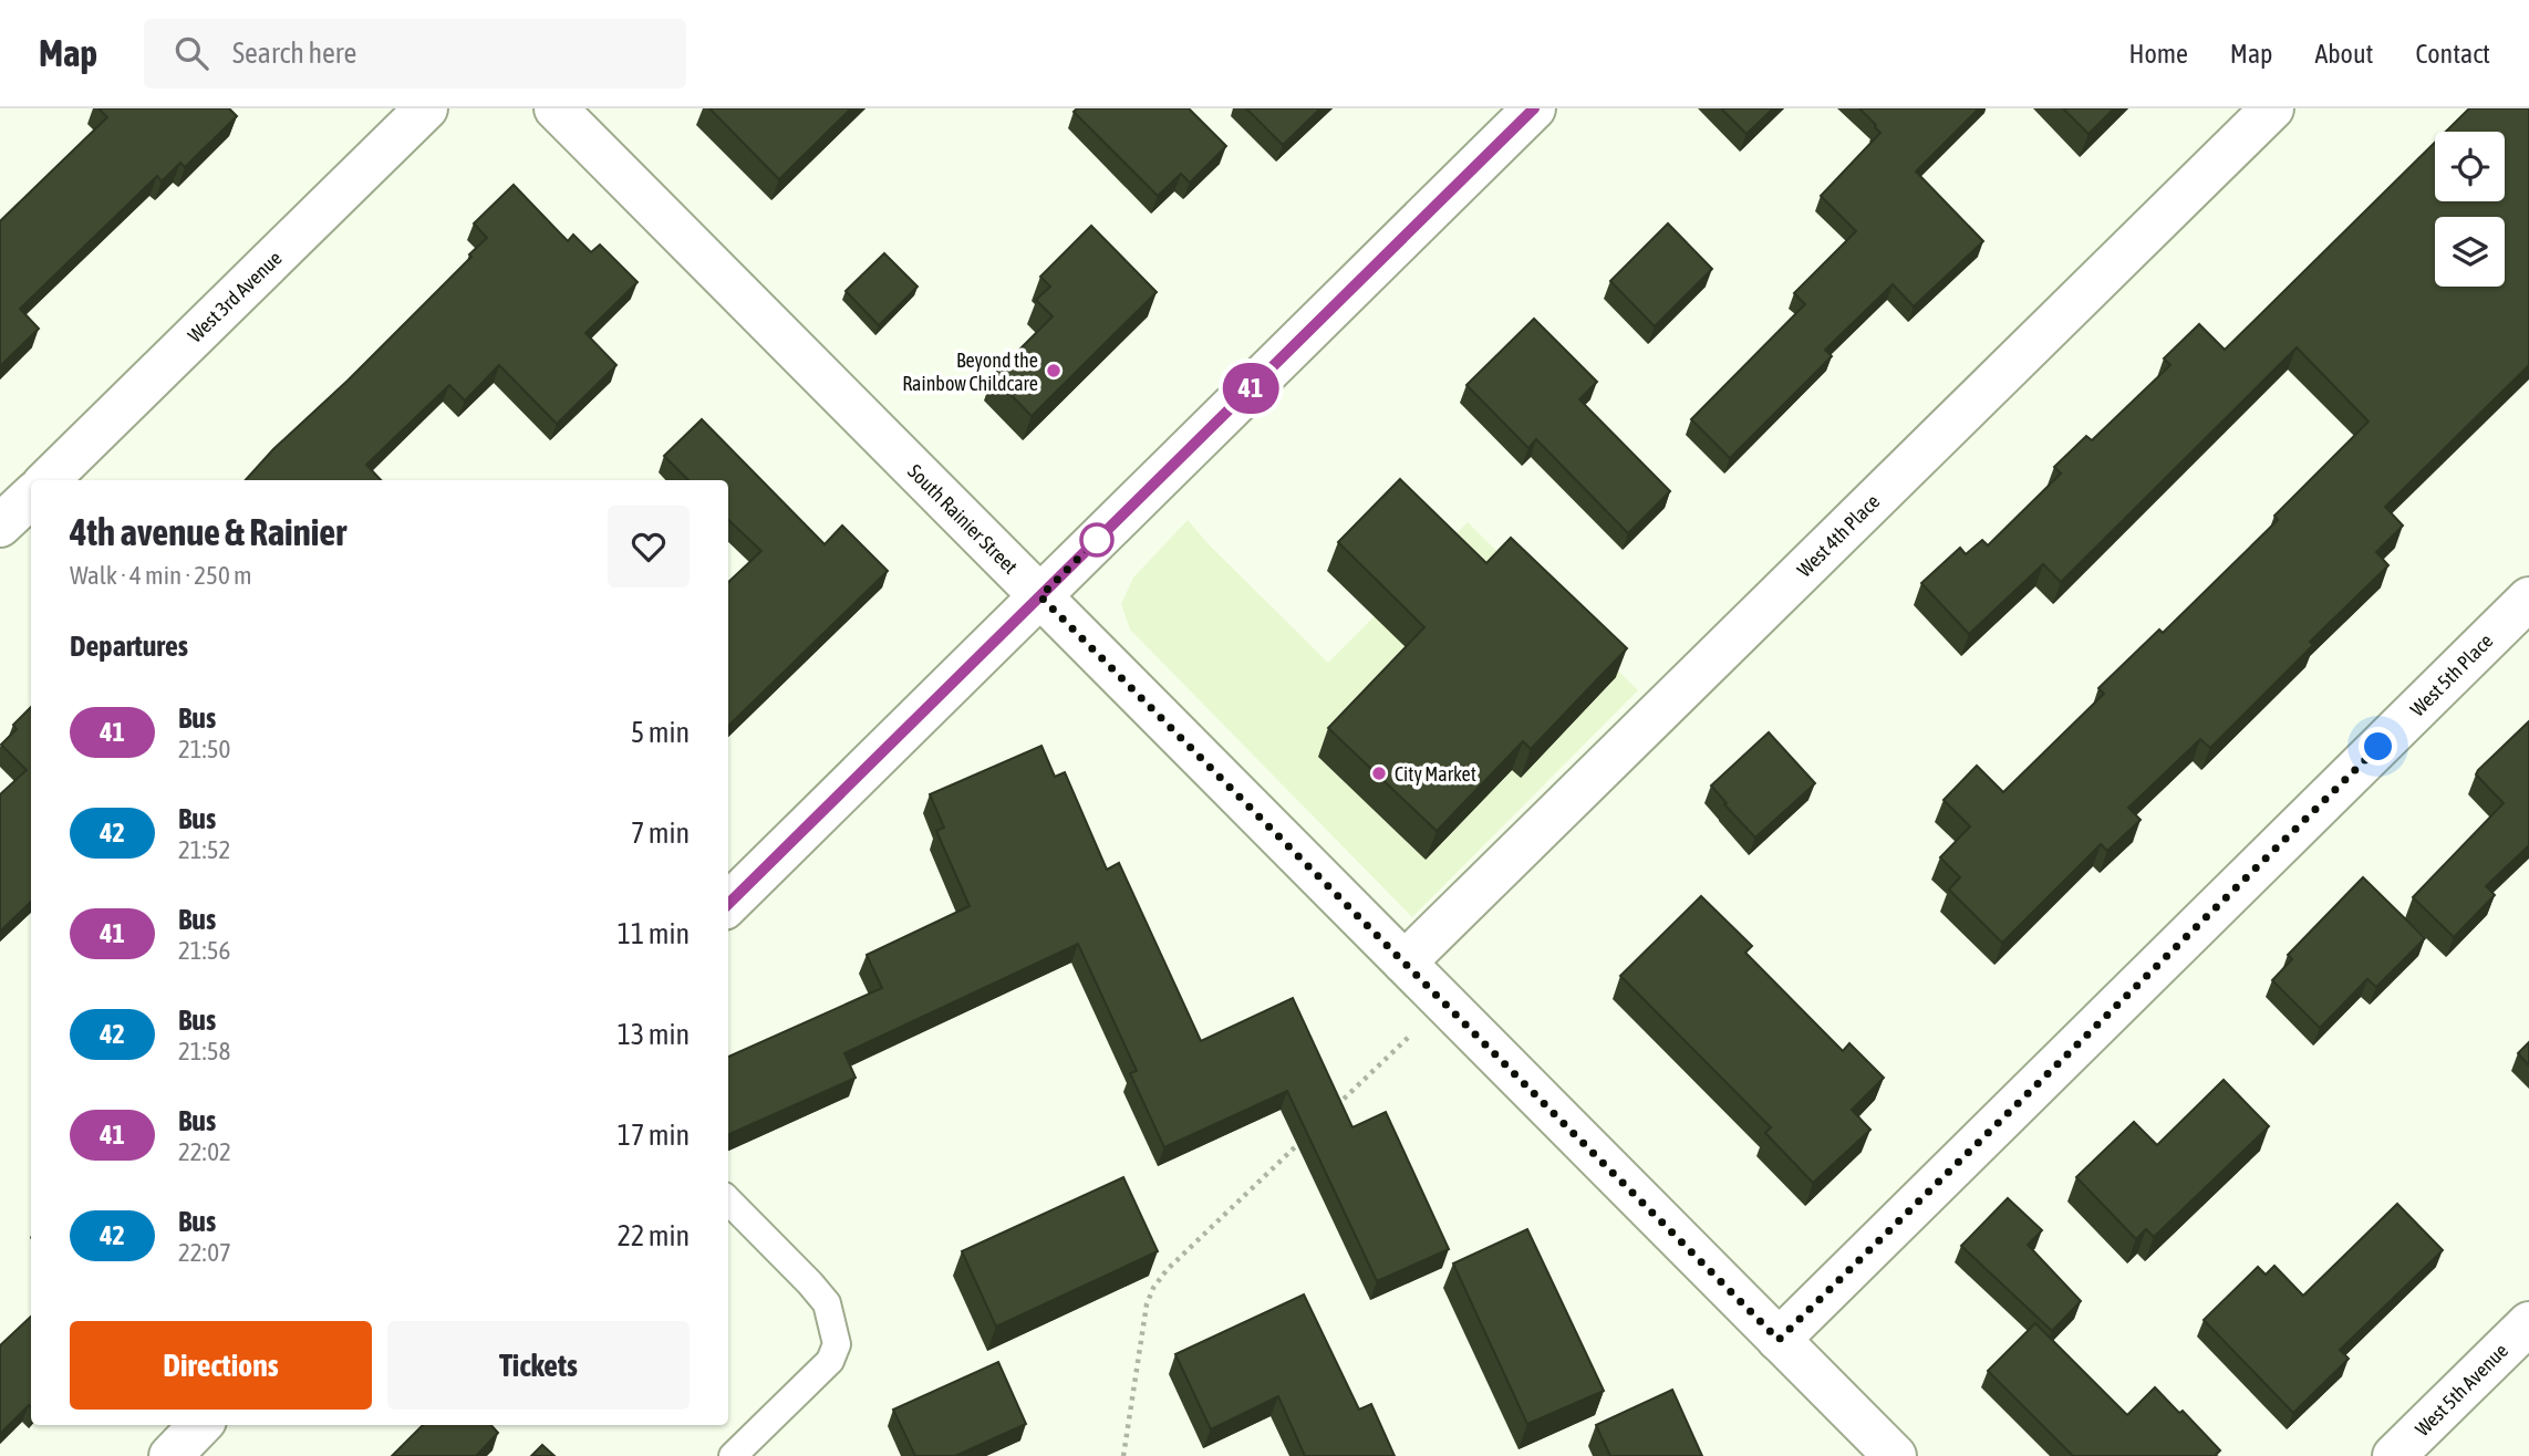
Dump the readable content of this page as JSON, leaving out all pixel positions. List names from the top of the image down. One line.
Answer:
{"streets":{"street":["West 3rd Avenue","South Rainier Street","West 4th Place","West 5th Place","West 5th Avenue"]},"crossings":[["South Rainier Street","West 4th Place"],["South Rainier Street","West 5th Place"]],"places":["Beyond the Rainbow Childcare","City Market"],"lines":["bus line 41"],"page":{"header":"Map","search":"Search here","nav":["Home","Map","About","Contact"],"on_map":"41","heading":[["4th avenue & Rainier","Walk · 4 min · 250 m"],"Departures"],"list":[{"mark":"41","name":"Bus","note":"21:50","value":"5 min"},{"mark":"42","name":"Bus","note":"21:52","value":"7 min"},{"mark":"41","name":"Bus","note":"21:56","value":"11 min"},{"mark":"42","name":"Bus","note":"21:58","value":"13 min"},{"mark":"41","name":"Bus","note":"22:02","value":"17 min"},{"mark":"42","name":"Bus","note":"22:07","value":"22 min"}],"buttons":["Directions","Tickets"]}}
